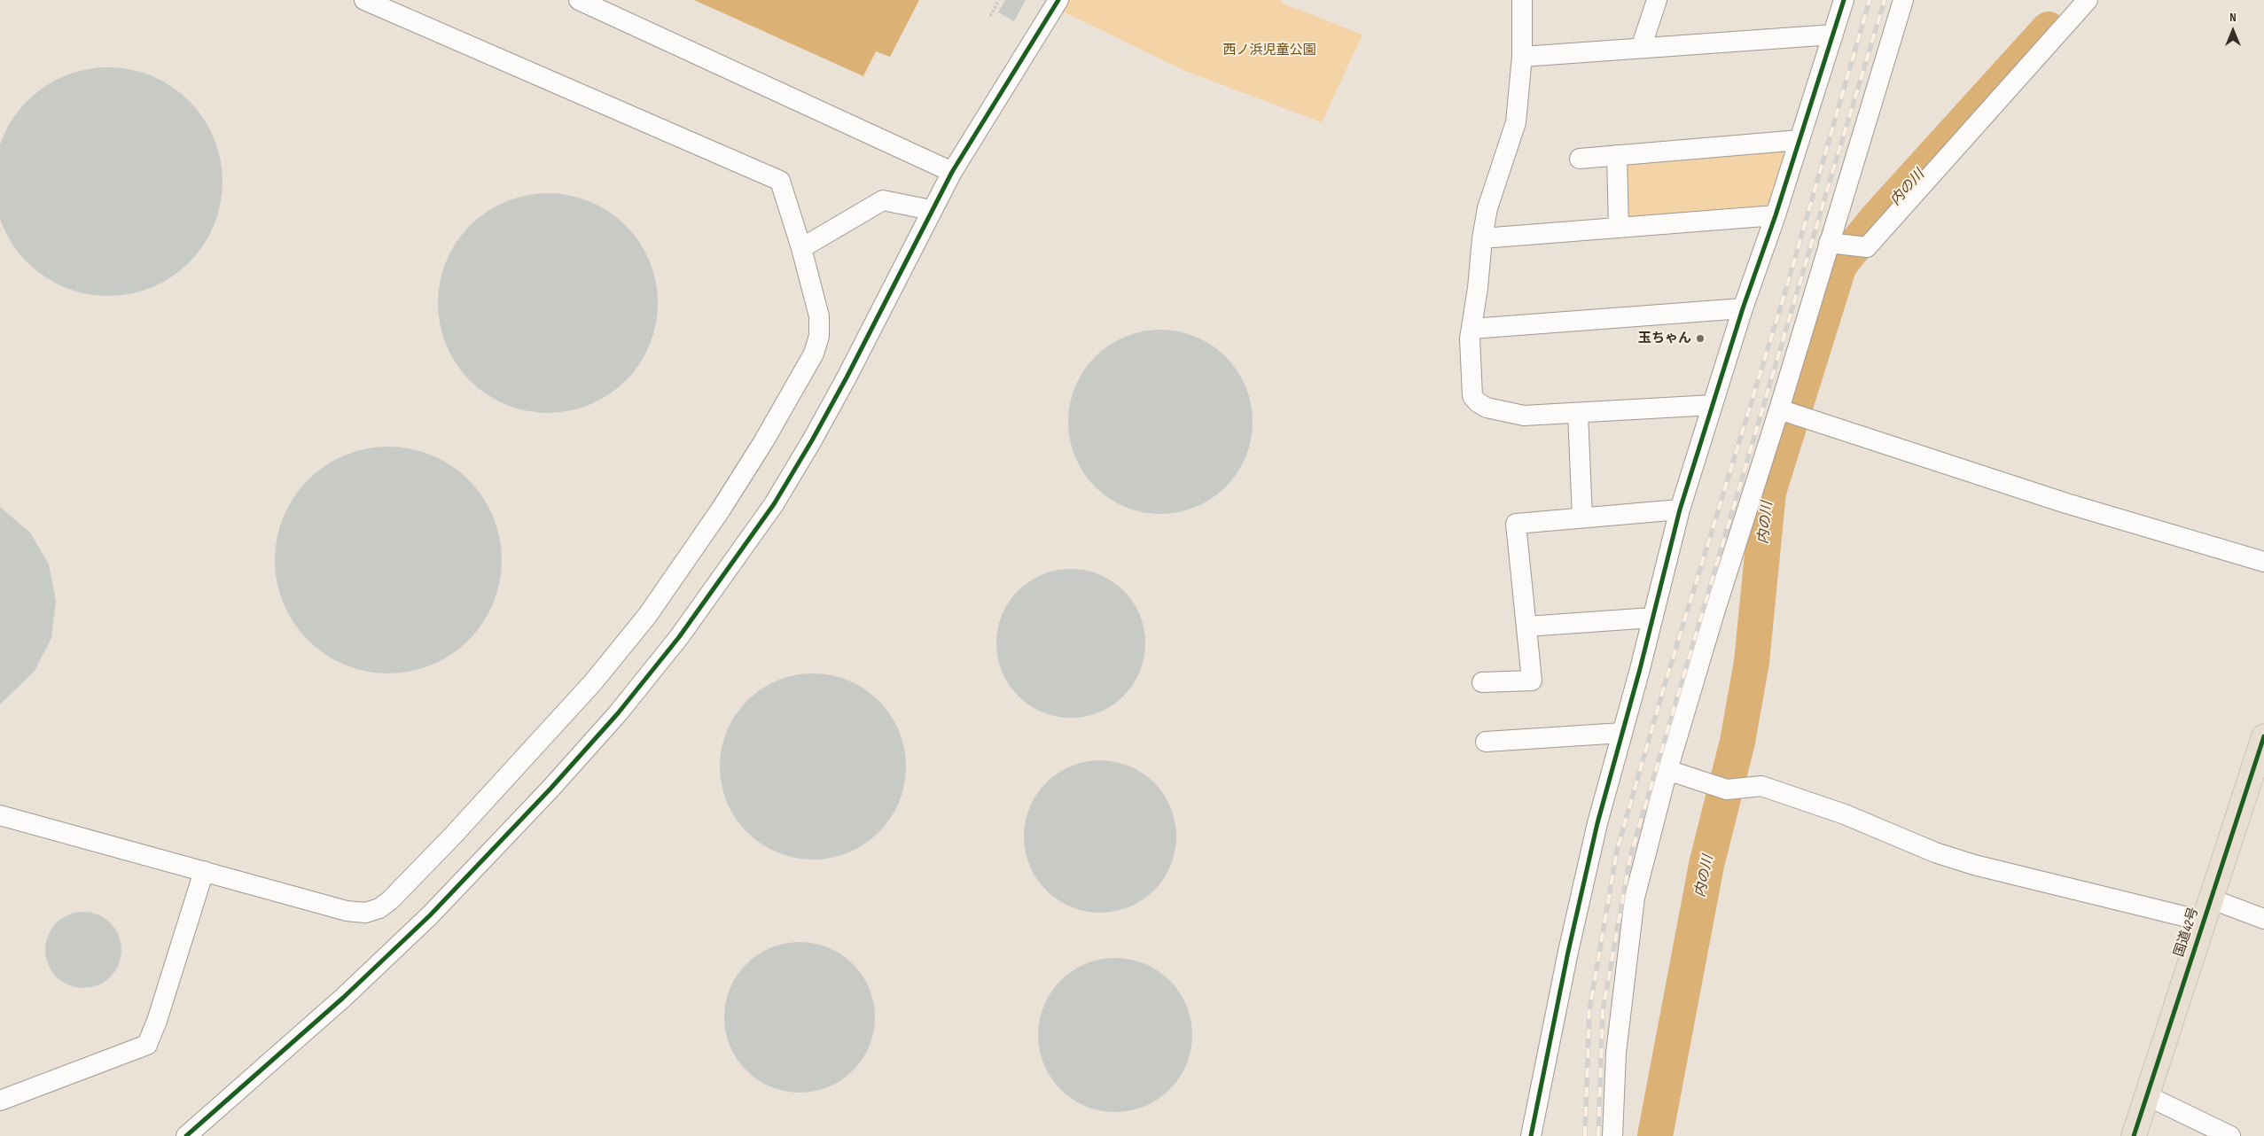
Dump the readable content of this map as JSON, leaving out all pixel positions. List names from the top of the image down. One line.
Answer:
{"streets":{"highway":["国道42号"]},"water":["内の川"],"parks":["西ノ浜児童公園"],"places":["玉ちゃん"],"north":"top"}
